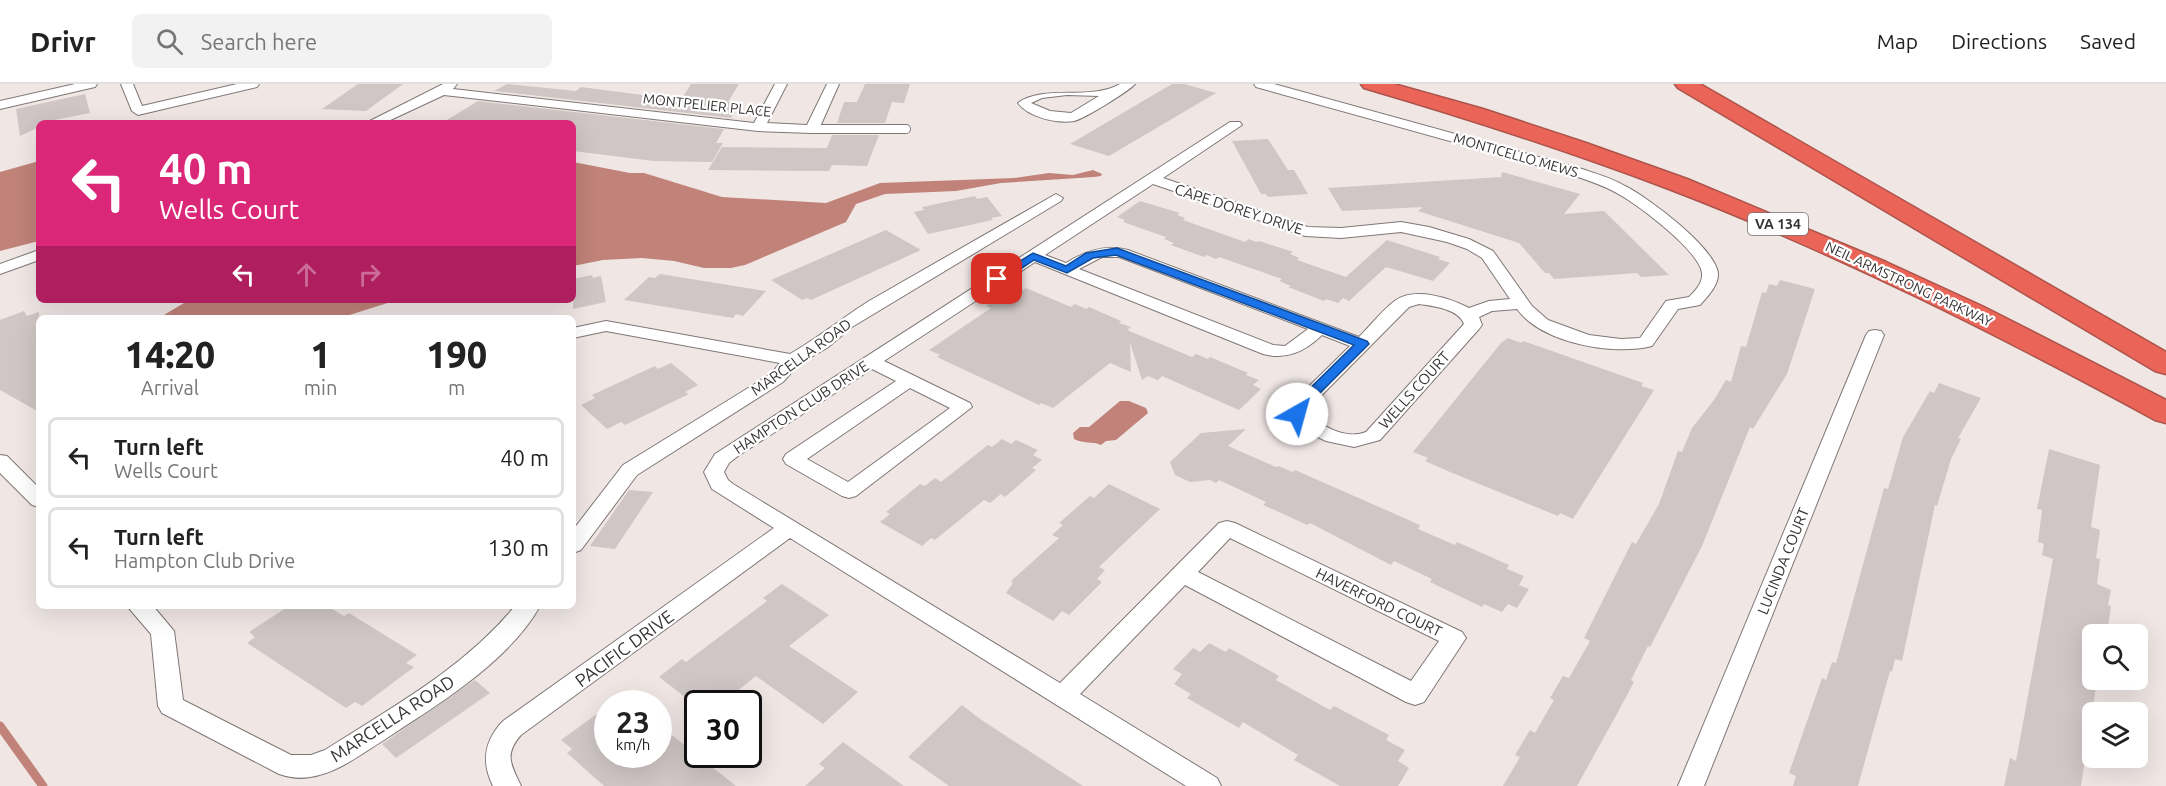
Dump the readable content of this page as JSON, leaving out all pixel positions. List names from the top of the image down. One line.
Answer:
{"streets":{"highway":["VA 134","NEIL ARMSTRONG PARKWAY"],"street":["MONTPELIER PLACE","MONTICELLO MEWS","CAPE DOREY DRIVE","MARCELLA ROAD","WELLS COURT","HAMPTON CLUB DRIVE","LUCINDA COURT","HAVERFORD COURT","PACIFIC DRIVE"]},"crossings":[["MONTICELLO MEWS","CAPE DOREY DRIVE"],["CAPE DOREY DRIVE","HAMPTON CLUB DRIVE"],["HAMPTON CLUB DRIVE","HAVERFORD COURT"],["HAMPTON CLUB DRIVE","PACIFIC DRIVE"]],"page":{"header":"Drivr","search":"Search here","nav":["Map","Directions","Saved"],"turn":["40 m","Wells Court"],"eta":["14:20","Arrival","1","min","190","m"],"list":[{"name":"Turn left","note":"Wells Court","value":"40 m"},{"name":"Turn left","note":"Hampton Club Drive","value":"130 m"}],"speed":"23 km/h","limit":"30"}}
